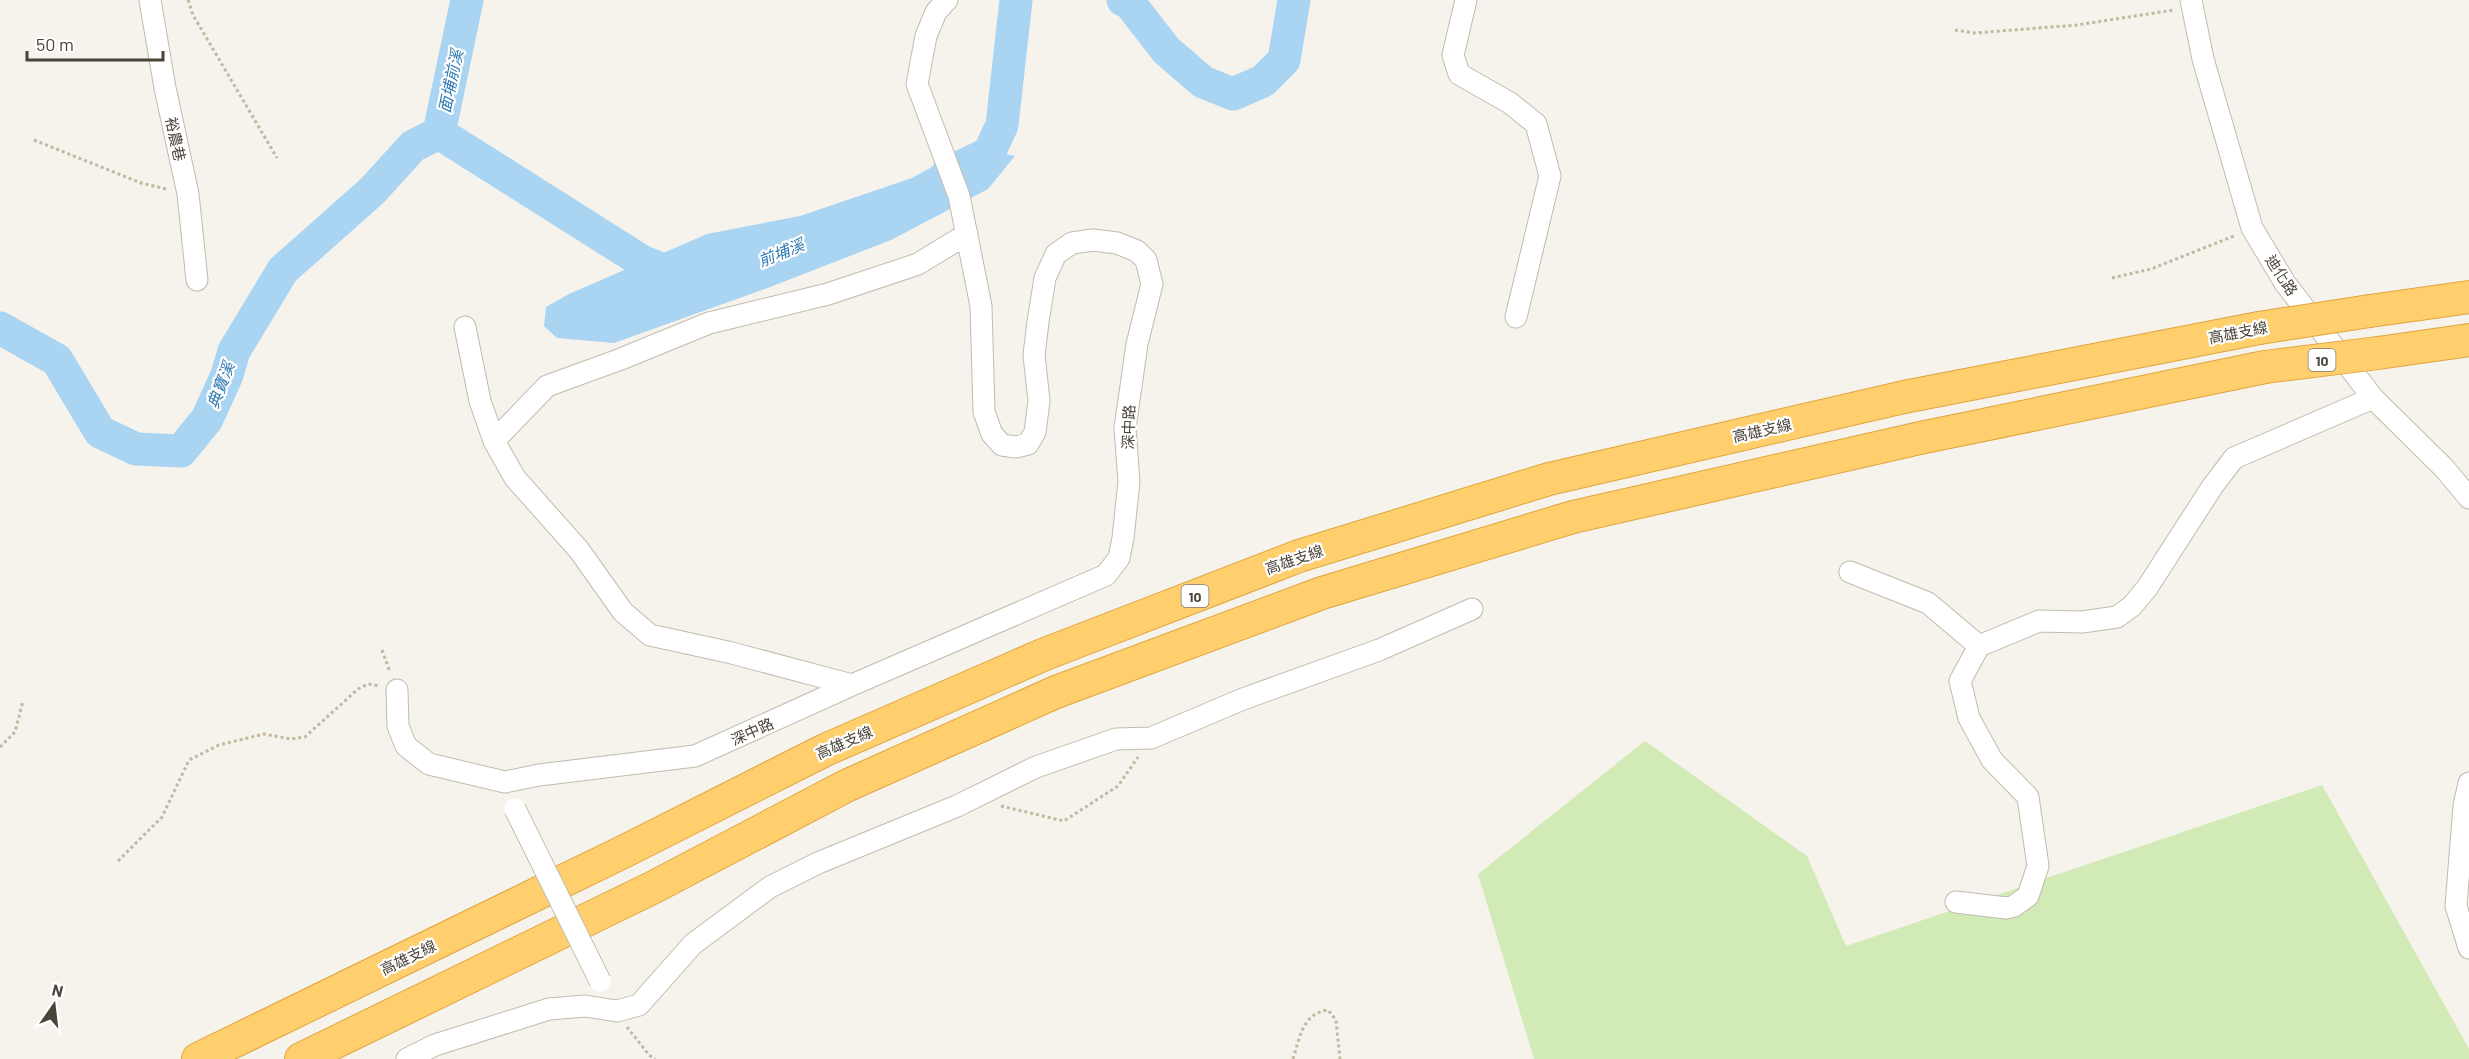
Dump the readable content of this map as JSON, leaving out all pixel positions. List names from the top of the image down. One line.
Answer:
{"streets":{"highway":["高雄支線","10"],"street":["裕農巷","迪化路","深中路"]},"water":["面埔前溪","前埔溪","典寶溪"],"scale_bar":"50 m","north":"top"}
